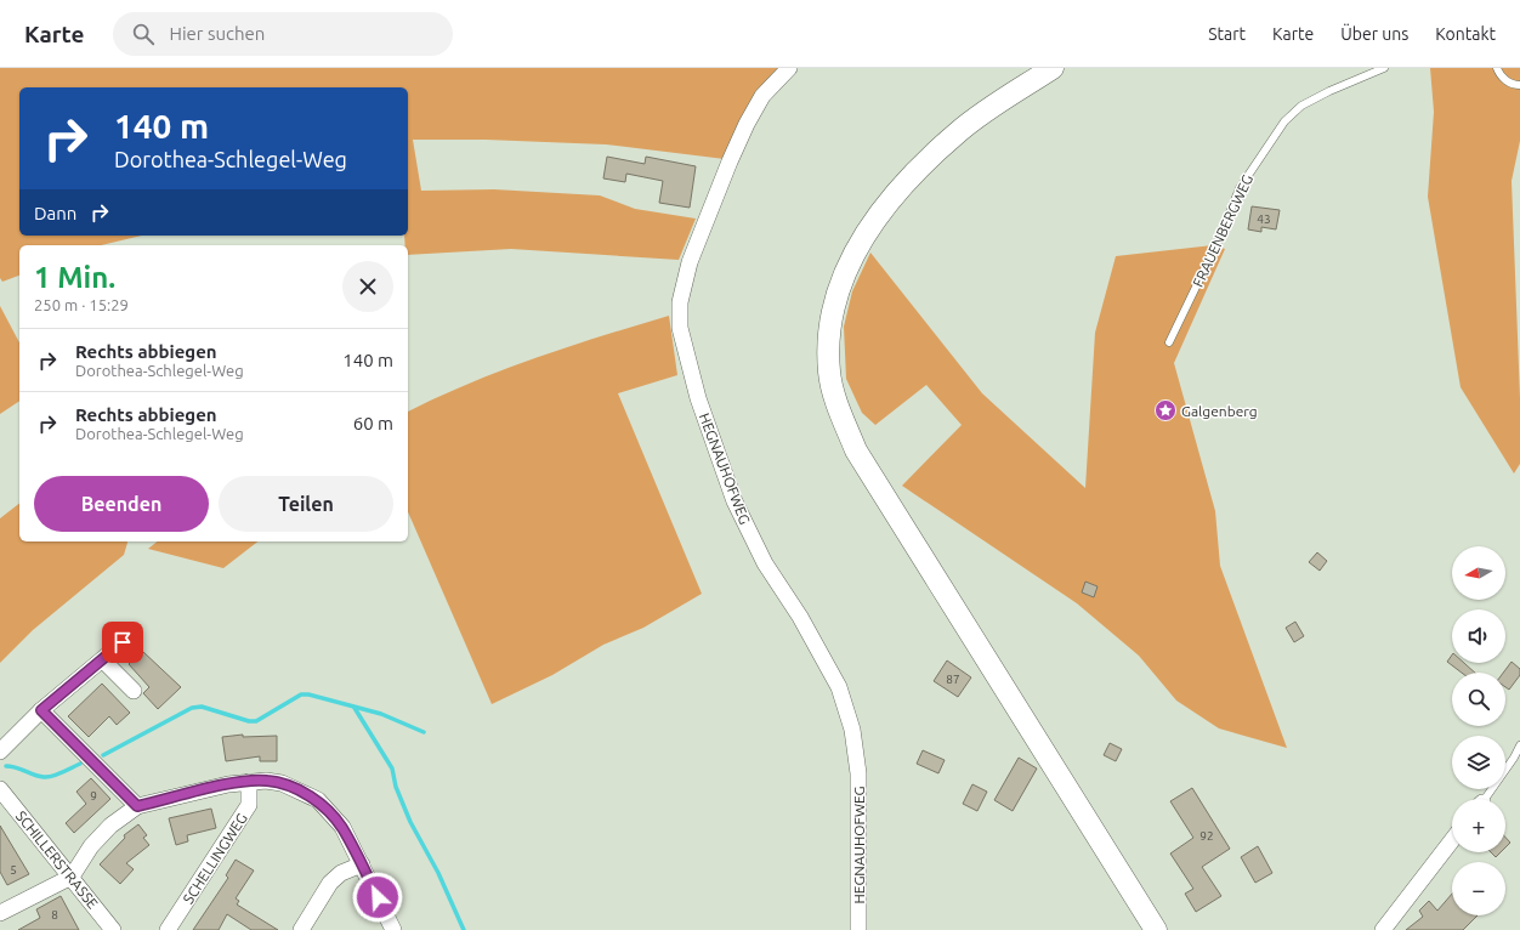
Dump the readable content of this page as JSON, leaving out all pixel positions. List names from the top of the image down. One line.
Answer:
{"streets":{"street":["HEGNAUHOFWEG","SCHELLINGWEG","SCHILLERSTRASSE"],"lane":["FRAUENBERGWEG"]},"places":{"place":["Galgenberg"]},"house_numbers":["43","87","9","92","5","8"],"north":"left","page":{"header":"Karte","search":"Hier suchen","nav":["Start","Karte","Über uns","Kontakt"],"turn":["140 m","Dorothea-Schlegel-Weg"],"then":"Dann","heading":["1 Min.","250 m · 15:29"],"list":[{"name":"Rechts abbiegen","note":"Dorothea-Schlegel-Weg","value":"140 m"},{"name":"Rechts abbiegen","note":"Dorothea-Schlegel-Weg","value":"60 m"}],"buttons":["Beenden","Teilen"],"map_buttons":["+","−"]}}
